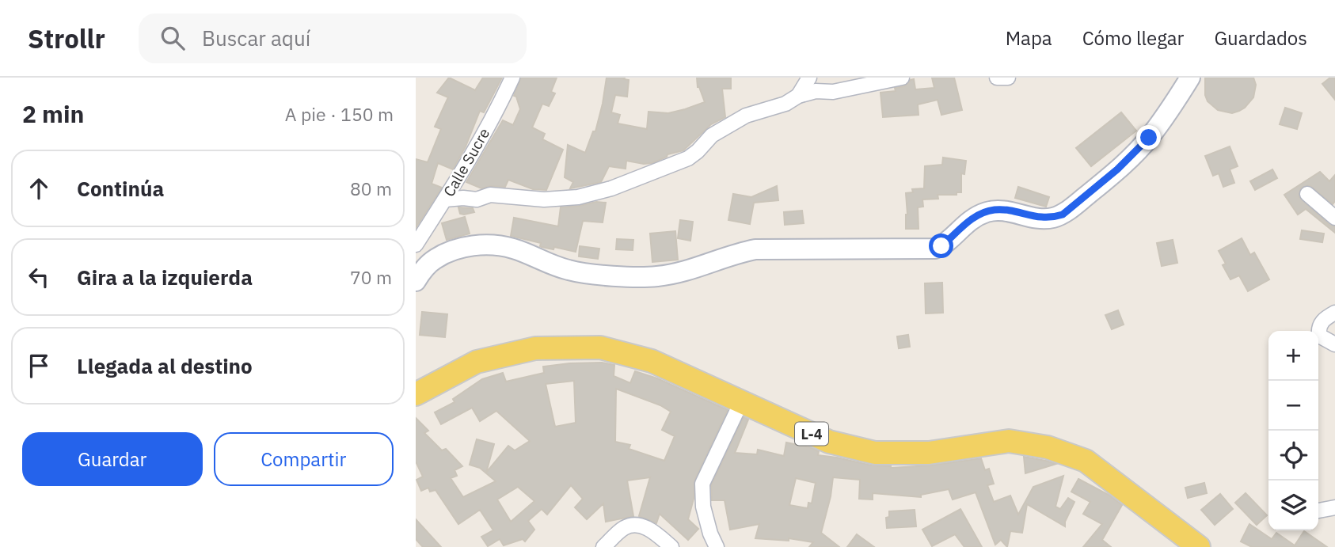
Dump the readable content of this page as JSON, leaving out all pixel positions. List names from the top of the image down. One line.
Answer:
{"streets":{"main road":["L-4"],"street":["Calle Sucre"]},"page":{"header":"Strollr","search":"Buscar aquí","nav":["Mapa","Cómo llegar","Guardados"],"heading":["2 min","A pie · 150 m"],"list":[["Continúa","80 m"],["Gira a la izquierda","70 m"],"Llegada al destino"],"map_buttons":["+","−"],"buttons":["Guardar","Compartir"]}}
